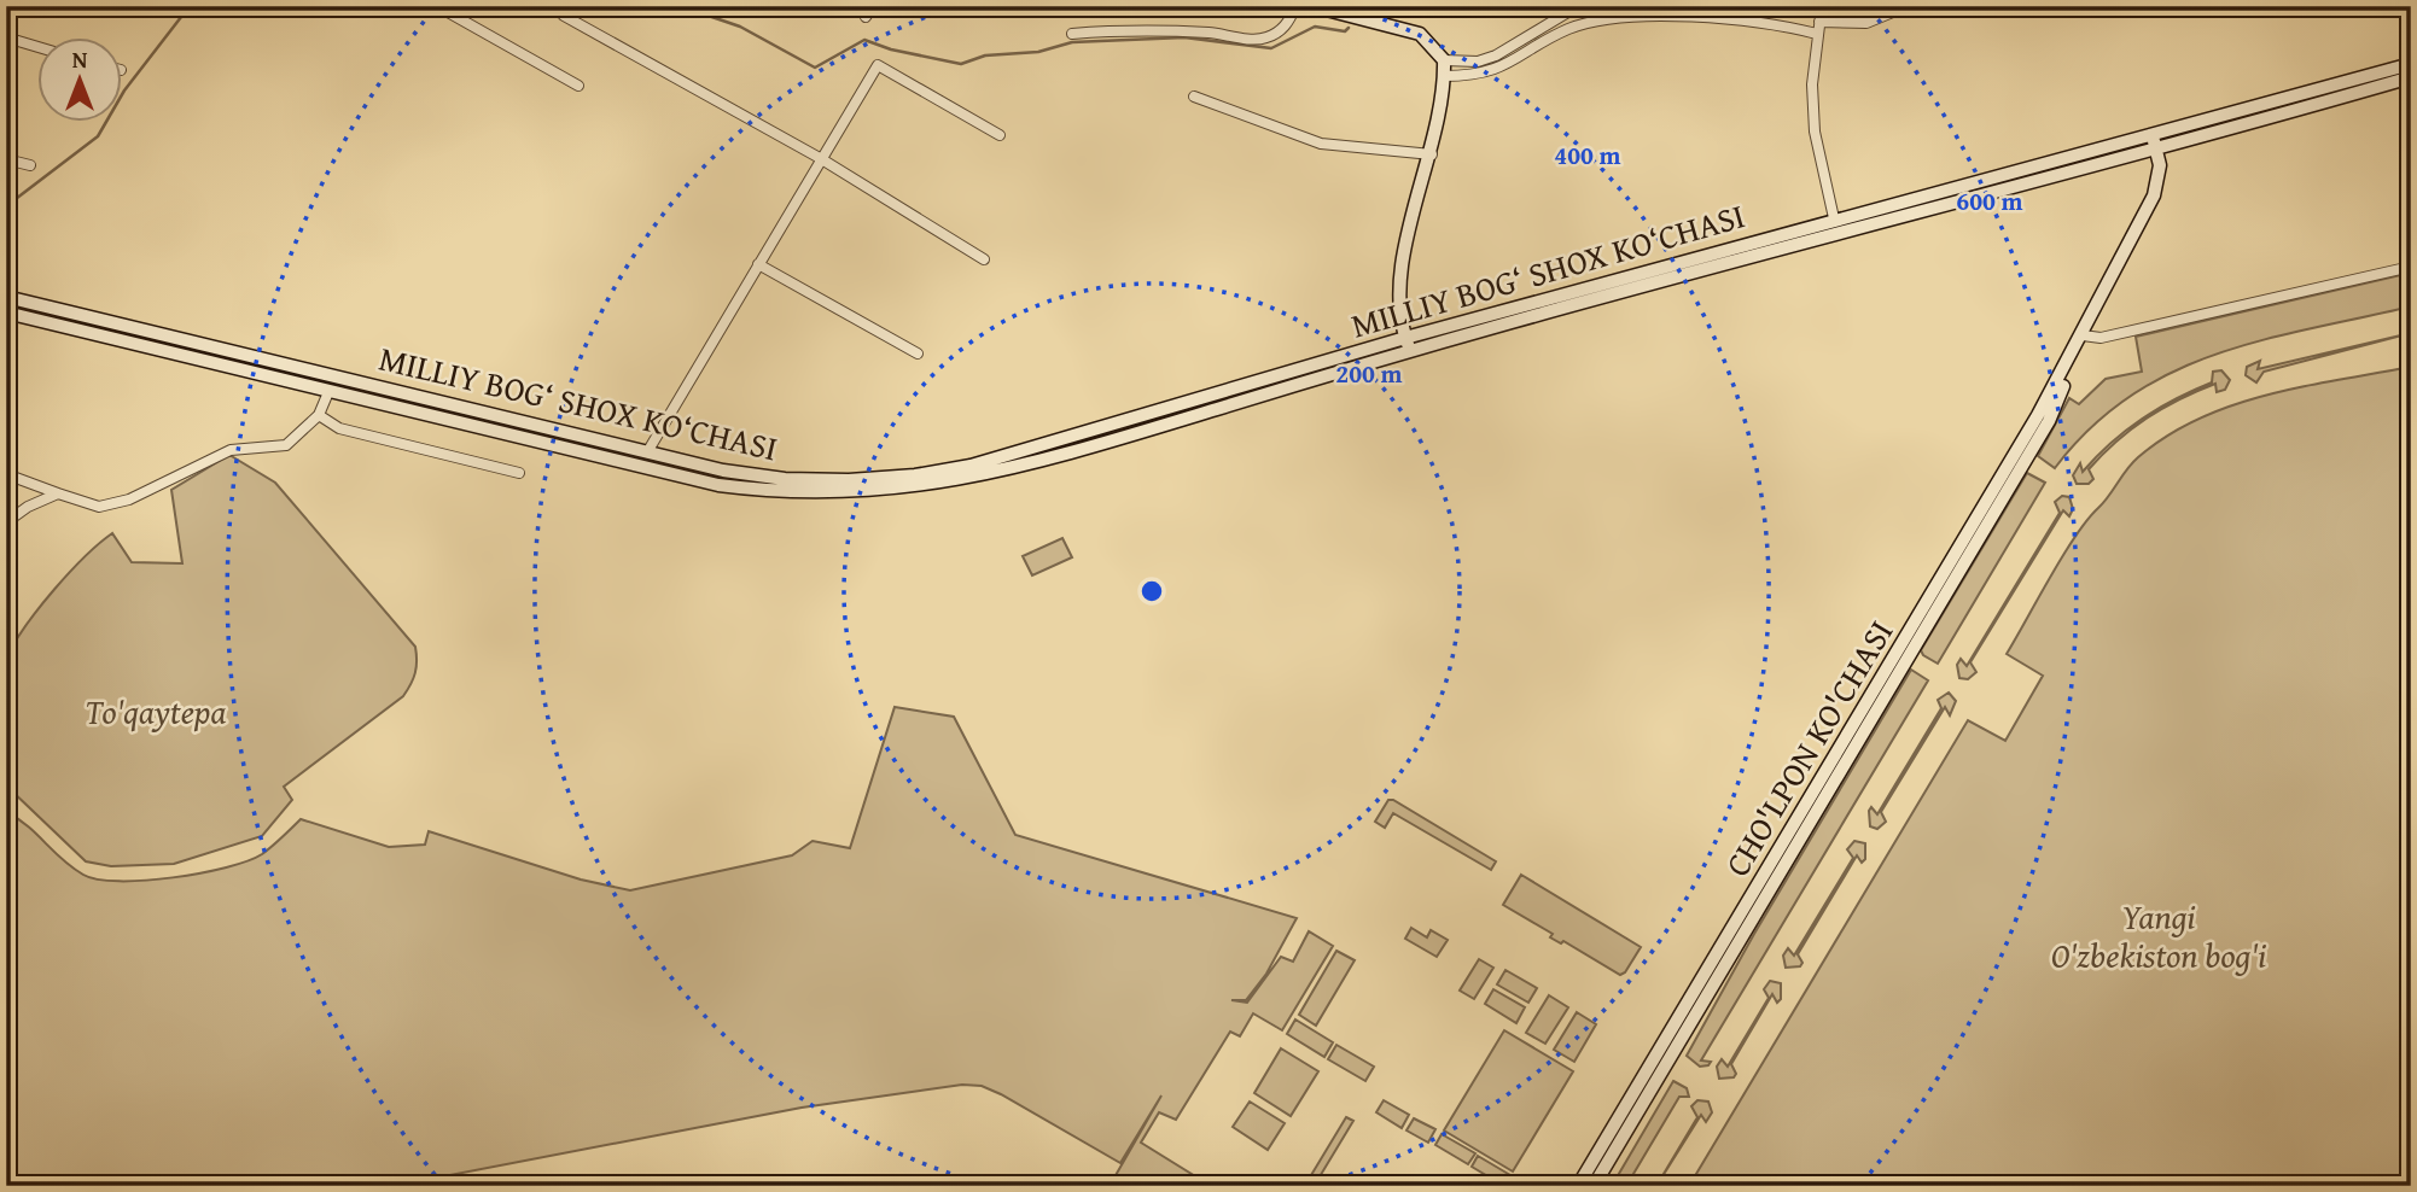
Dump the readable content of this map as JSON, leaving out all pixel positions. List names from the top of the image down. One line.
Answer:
{"streets":{"main road":["MILLIY BOG‘ SHOX KO‘CHASI","CHO'LPON KO'CHASI"]},"crossings":[["MILLIY BOG‘ SHOX KO‘CHASI","CHO'LPON KO'CHASI"]],"parks":["To'qaytepa","Yangi O'zbekiston bog'i"],"north":"top","rings":["400 m","600 m","200 m"]}
